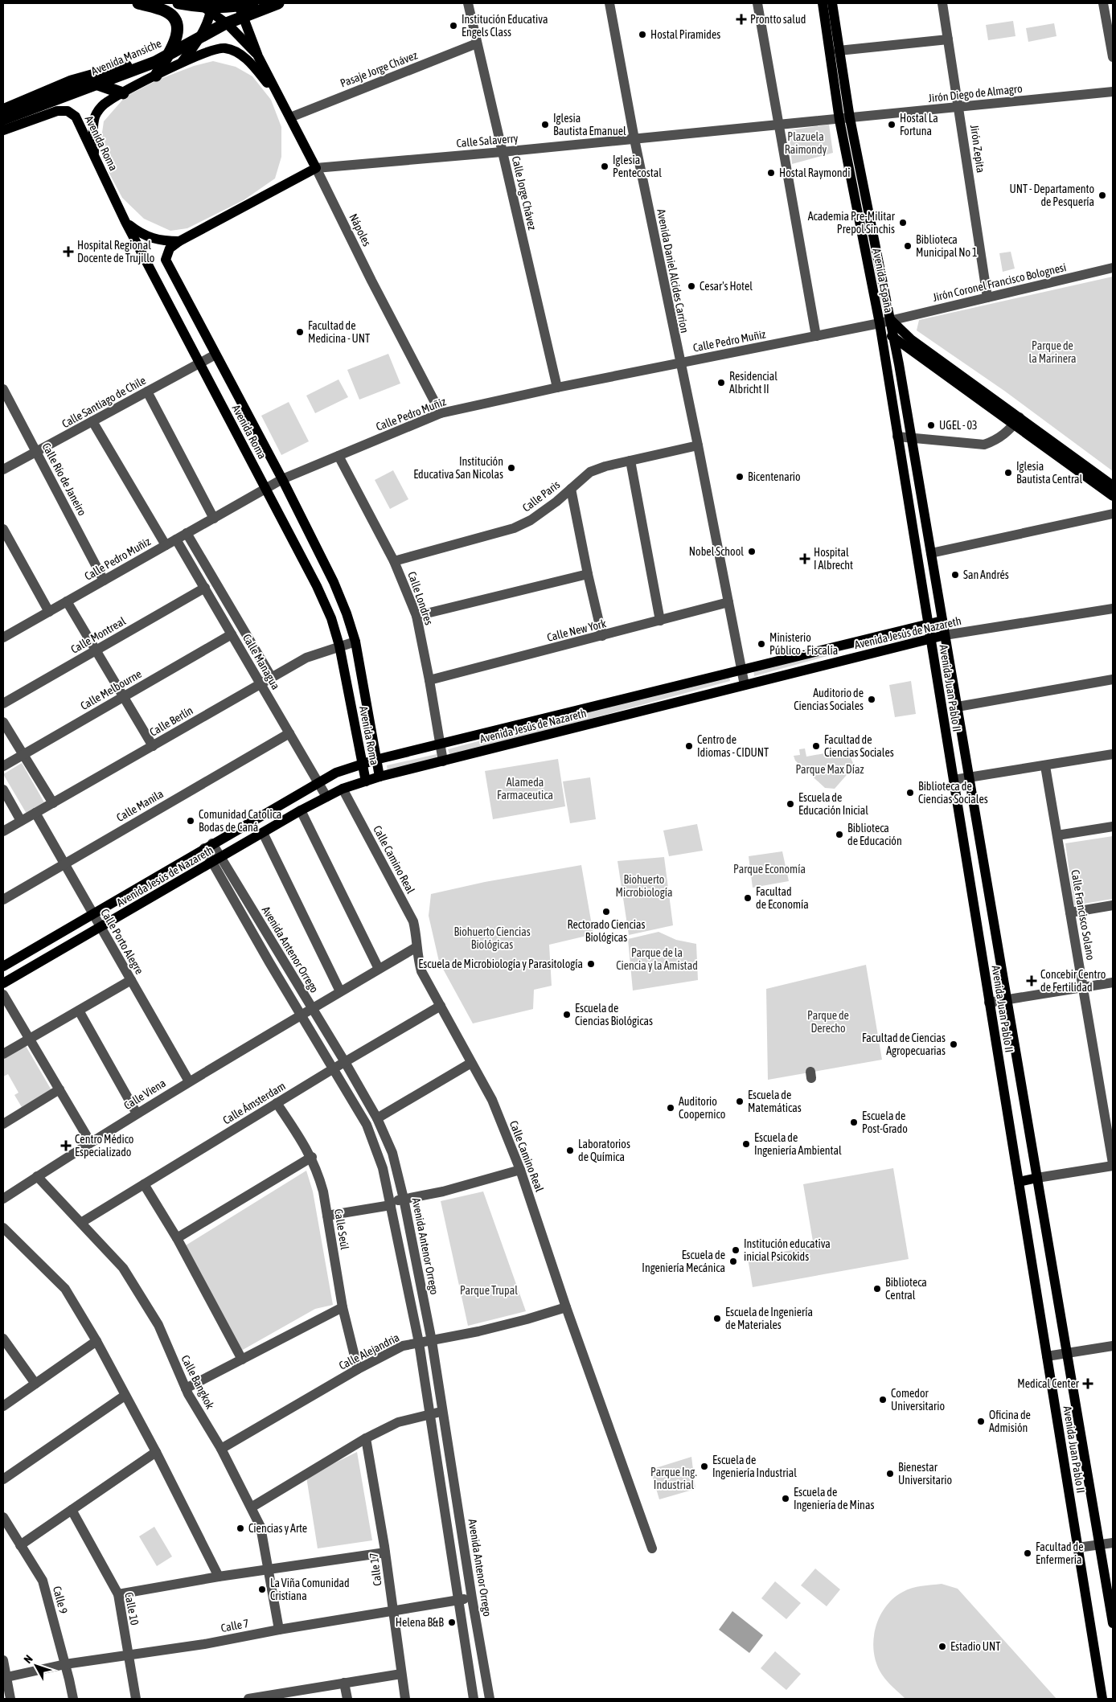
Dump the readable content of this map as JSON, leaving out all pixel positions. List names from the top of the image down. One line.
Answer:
{"streets":{"highway":["Avenida Mansiche"],"main road":["Calle Salaverry","Avenida Roma","Nápoles","Avenida España","Avenida Jesús de Nazareth","Avenida Juan Pablo II"],"street":["Pasaje Jorge Chávez","Jirón Diego de Almagro","Jirón Zepita","Calle Jorge Chávez","Avenida Daniel Alcides Carrion","Jirón Coronel Francisco Bolognesi","Calle Pedro Muñiz","Calle Santiago de Chile","Calle Río de Janeiro","Calle Paris","Calle Londres","Calle New York","Calle Montreal","Calle Managua","Calle Melbourne","Calle Berlín","Calle Manila","Calle Camino Real","Calle Francisco Solano","Calle Porto Alegre","Avenida Antenor Orrego","Calle Viena","Calle Ámsterdam","Calle Seúl","Calle Alejandria","Calle Bangkok","Calle 17","Calle 9","Calle 10","Calle 7"]},"crossings":[["Pasaje Jorge Chávez","Calle Jorge Chávez"],["Pasaje Jorge Chávez","Nápoles"],["Jirón Diego de Almagro","Calle Salaverry"],["Jirón Diego de Almagro","Jirón Zepita"],["Jirón Diego de Almagro","Avenida España"],["Calle Salaverry","Avenida Roma"],["Calle Salaverry","Calle Jorge Chávez"],["Calle Salaverry","Nápoles"],["Calle Salaverry","Avenida Daniel Alcides Carrion"],["Calle Salaverry","Avenida España"],["Avenida Roma","Calle Pedro Muñiz"],["Avenida Roma","Calle Santiago de Chile"],["Avenida Roma","Avenida Jesús de Nazareth"],["Avenida Roma","Calle Berlín"],["Jirón Zepita","Jirón Coronel Francisco Bolognesi"],["Calle Jorge Chávez","Calle Pedro Muñiz"],["Nápoles","Calle Pedro Muñiz"],["Avenida Daniel Alcides Carrion","Calle Pedro Muñiz"],["Avenida Daniel Alcides Carrion","Calle Paris"],["Avenida Daniel Alcides Carrion","Calle New York"],["Avenida Daniel Alcides Carrion","Avenida Jesús de Nazareth"],["Avenida España","Jirón Coronel Francisco Bolognesi"],["Avenida España","Calle Pedro Muñiz"],["Avenida España","Avenida Juan Pablo II"],["Jirón Coronel Francisco Bolognesi","Calle Pedro Muñiz"],["Jirón Coronel Francisco Bolognesi","Avenida Juan Pablo II"],["Calle Pedro Muñiz","Calle Río de Janeiro"],["Calle Pedro Muñiz","Calle Londres"],["Calle Pedro Muñiz","Calle Managua"],["Calle Pedro Muñiz","Avenida Juan Pablo II"],["Calle Santiago de Chile","Calle Río de Janeiro"],["Calle Paris","Calle Londres"],["Calle Londres","Calle New York"],["Calle Londres","Avenida Jesús de Nazareth"],["Avenida Jesús de Nazareth","Calle Managua"],["Avenida Jesús de Nazareth","Avenida Juan Pablo II"],["Avenida Jesús de Nazareth","Calle Camino Real"],["Avenida Jesús de Nazareth","Calle Porto Alegre"],["Avenida Jesús de Nazareth","Avenida Antenor Orrego"],["Calle Montreal","Calle Managua"],["Calle Managua","Calle Melbourne"],["Calle Managua","Calle Berlín"],["Calle Managua","Calle Manila"],["Calle Berlín","Calle Porto Alegre"],["Calle Manila","Calle Porto Alegre"],["Calle Camino Real","Calle Viena"],["Calle Camino Real","Calle Ámsterdam"],["Calle Camino Real","Calle Alejandria"],["Calle Porto Alegre","Calle Viena"],["Avenida Antenor Orrego","Calle Viena"],["Avenida Antenor Orrego","Calle Ámsterdam"],["Avenida Antenor Orrego","Calle Alejandria"],["Avenida Antenor Orrego","Calle 7"],["Calle Viena","Calle Bangkok"],["Calle Ámsterdam","Calle Seúl"],["Calle Ámsterdam","Calle Bangkok"],["Calle Seúl","Calle Alejandria"],["Calle Alejandria","Calle Bangkok"],["Calle Bangkok","Calle 7"],["Calle 17","Calle 7"],["Calle 9","Calle 7"],["Calle 10","Calle 7"]],"parks":["Plazuela Raimondy","Parque de la Marinera","Parque Max Díaz","Alameda Farmaceutica","Parque Economía","Biohuerto Microbiología","Biohuerto Ciencias Biológicas","Parque de la Ciencia y la Amistad","Parque de Derecho","Parque Trupal","Parque Ing. Industrial"],"places":{"health":["Prontto salud","Hospital Regional Docente de Trujillo","Hospital I Albrecht","Concebir Centro de Fertilidad","Centro Médico Especializado","Medical Center"],"other":["Institución Educativa Engels Class","Hostal Piramides","Iglesia Bautista Emanuel","Hostal La Fortuna","Iglesia Pentecostal","Hostal Raymondi","UNT - Departamento de Pesquería","Academia Pre-Militar Prepol Sinchis","Biblioteca Municipal No 1","Cesar's Hotel","Facultad de Medicina - UNT","Residencial Albricht II","UGEL - 03","Institución Educativa San Nicolas","Iglesia Bautista Central","Bicentenario","Nobel School","San Andrés","Ministerio Público - Fiscalía","Auditorio de Ciencias Sociales","Centro de Idiomas - CIDUNT","Facultad de Ciencias Sociales","Biblioteca de Ciencias Sociales","Escuela de Educación Inicial","Comunidad Catolica Bodas de Caná","Biblioteca de Educación","Facultad de Economía","Rectorado Ciencias Biológicas","Escuela de Microbiología y Parasitología","Escuela de Ciencias Biológicas","Facultad de Ciencias Agropecuarias","Escuela de Matemáticas","Auditorio Coopernico","Escuela de Post-Grado","Escuela de Ingeniería Ambiental","Laboratorios de Química","Institución educativa inicial Psicokids","Escuela de Ingeniería Mecánica","Biblioteca Central","Escuela de Ingeniería de Materiales","Comedor Universitario","Oficina de Admisión","Escuela de Ingeniería Industrial","Bienestar Universitario","Escuela de Ingeniería de Minas","Ciencias y Arte","Facultad de Enfermería","La Viña Comunidad Cristiana","Helena B&B","Estadio UNT"]},"north":"top left"}
